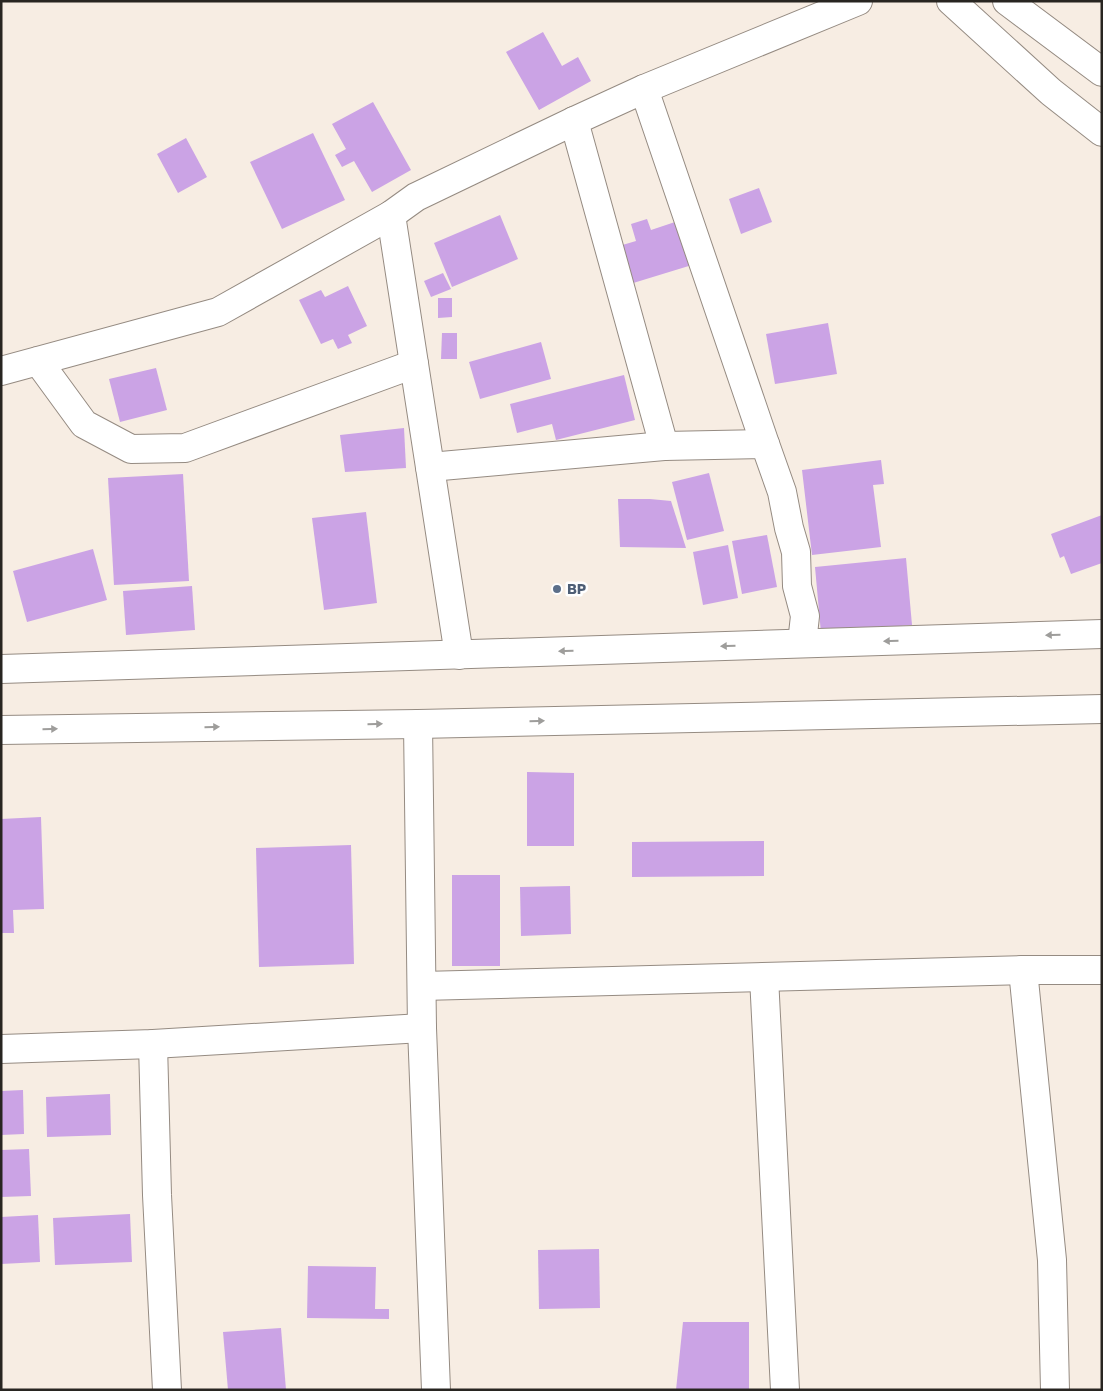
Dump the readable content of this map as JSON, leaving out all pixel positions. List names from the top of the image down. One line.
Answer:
{"places":["BP"]}
